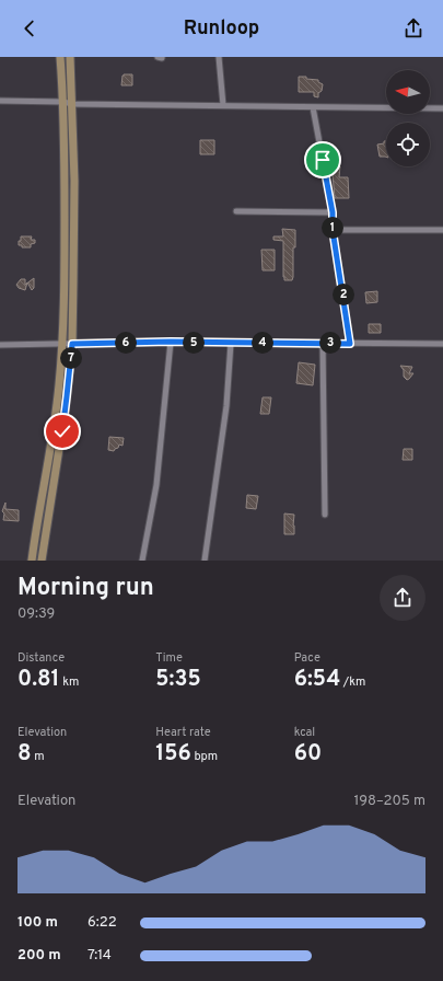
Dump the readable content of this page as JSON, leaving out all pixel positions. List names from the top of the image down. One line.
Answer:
{"north":"left","page":{"header":"Runloop","pins":["1","2","3","4","5","6","7"],"heading":["Morning run","09:39"],"stats":[["Distance","0.81 km"],["Time","5:35"],["Pace","6:54 /km"],["Elevation","8 m"],["Heart rate","156 bpm"],["kcal","60"]],"chart":["Elevation","198–205 m"],"list":[{"name":"100 m","note":"6:22"},{"name":"200 m","note":"7:14"}]}}
